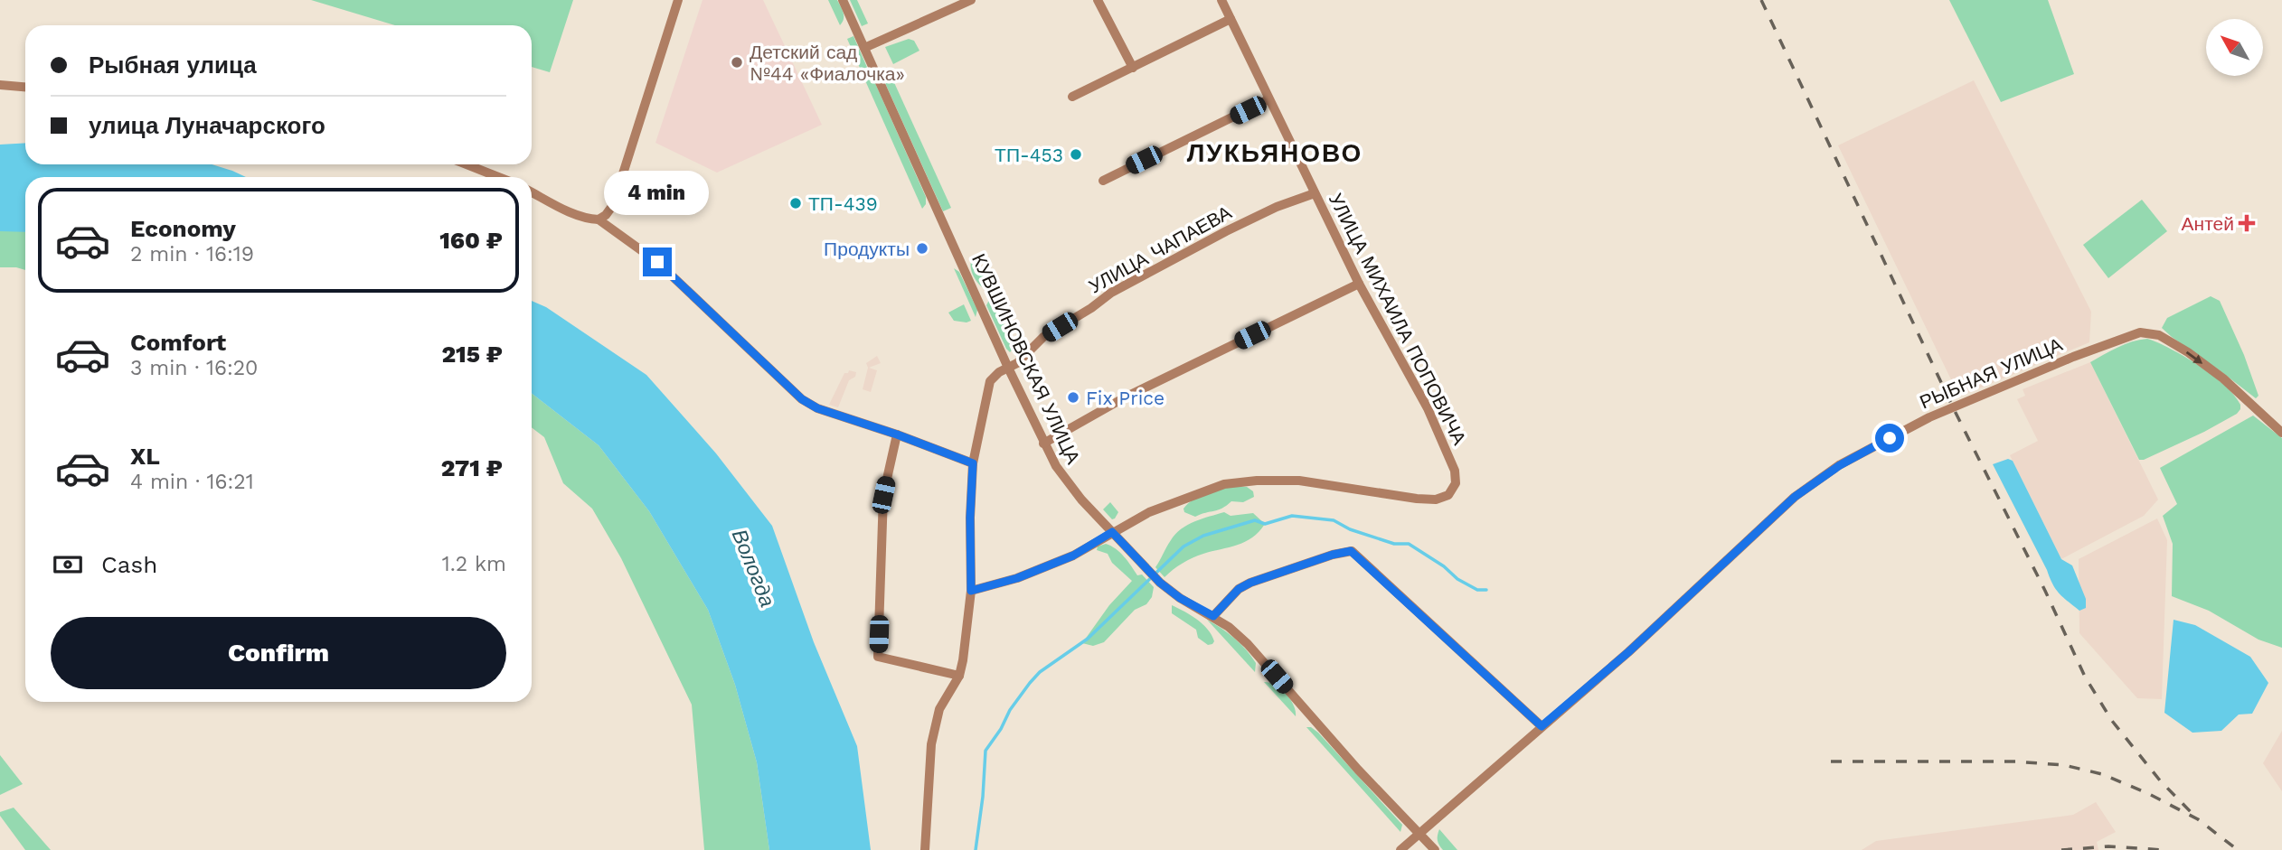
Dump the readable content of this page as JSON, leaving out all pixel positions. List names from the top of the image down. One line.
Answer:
{"streets":{"street":["УЛИЦА ЧАПАЕВА","УЛИЦА МИХАИЛА ПОПОВИЧА","КУВШИНОВСКАЯ УЛИЦА","РЫБНАЯ УЛИЦА"]},"crossings":[["УЛИЦА ЧАПАЕВА","УЛИЦА МИХАИЛА ПОПОВИЧА"],["УЛИЦА ЧАПАЕВА","КУВШИНОВСКАЯ УЛИЦА"],["УЛИЦА МИХАИЛА ПОПОВИЧА","КУВШИНОВСКАЯ УЛИЦА"],["КУВШИНОВСКАЯ УЛИЦА","РЫБНАЯ УЛИЦА"]],"one_way":["РЫБНАЯ УЛИЦА"],"districts":["ЛУКЬЯНОВО"],"water":["Вологда"],"places":{"other":["Детский сад №44 «Фиалочка»","ТП-453","ТП-439","Продукты","Fix Price"],"health":["Антей"]},"north":"top left","page":{"banner":["Рыбная улица","улица Луначарского"],"bubble":"4 min","list":[{"name":"Economy","note":"2 min · 16:19","value":"160 ₽"},{"name":"Comfort","note":"3 min · 16:20","value":"215 ₽"},{"name":"XL","note":"4 min · 16:21","value":"271 ₽"}],"pay":["Cash","1.2 km"],"buttons":"Confirm"}}
